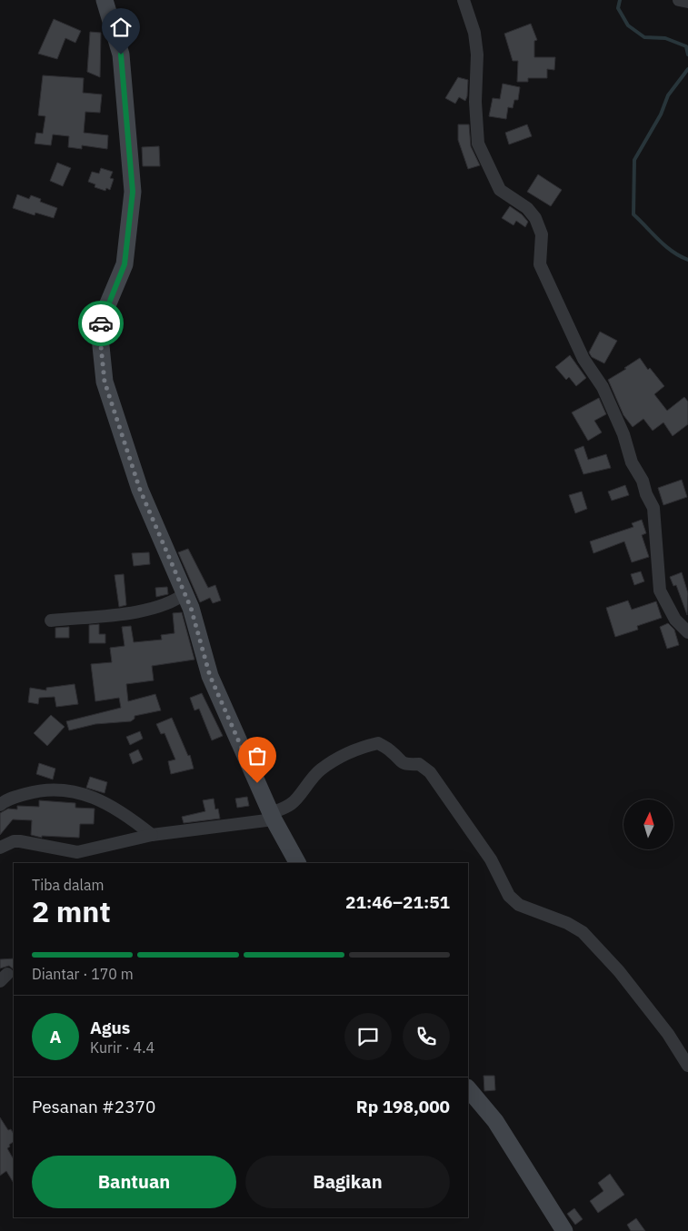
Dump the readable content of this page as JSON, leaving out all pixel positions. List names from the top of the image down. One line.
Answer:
{"north":"top","page":{"heading":["2 mnt","Tiba dalam","21:46–21:51"],"panel":["Agus","Kurir · 4.4","Pesanan #2370","Rp 198,000"],"bar":"Diantar · 170 m","round":"A","buttons":["Bantuan","Bagikan"]}}
